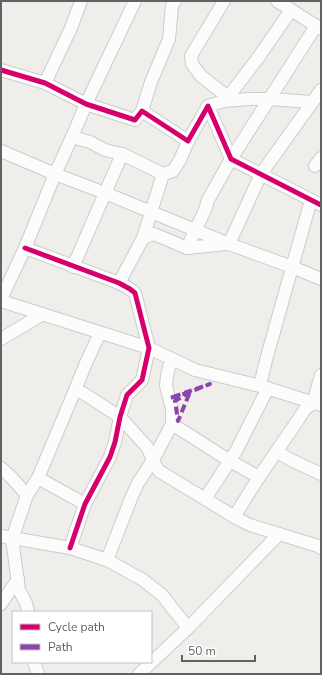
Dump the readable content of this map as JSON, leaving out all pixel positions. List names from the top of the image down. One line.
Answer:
{"legend":["Cycle path","Path"],"scale_bar":"50 m"}
